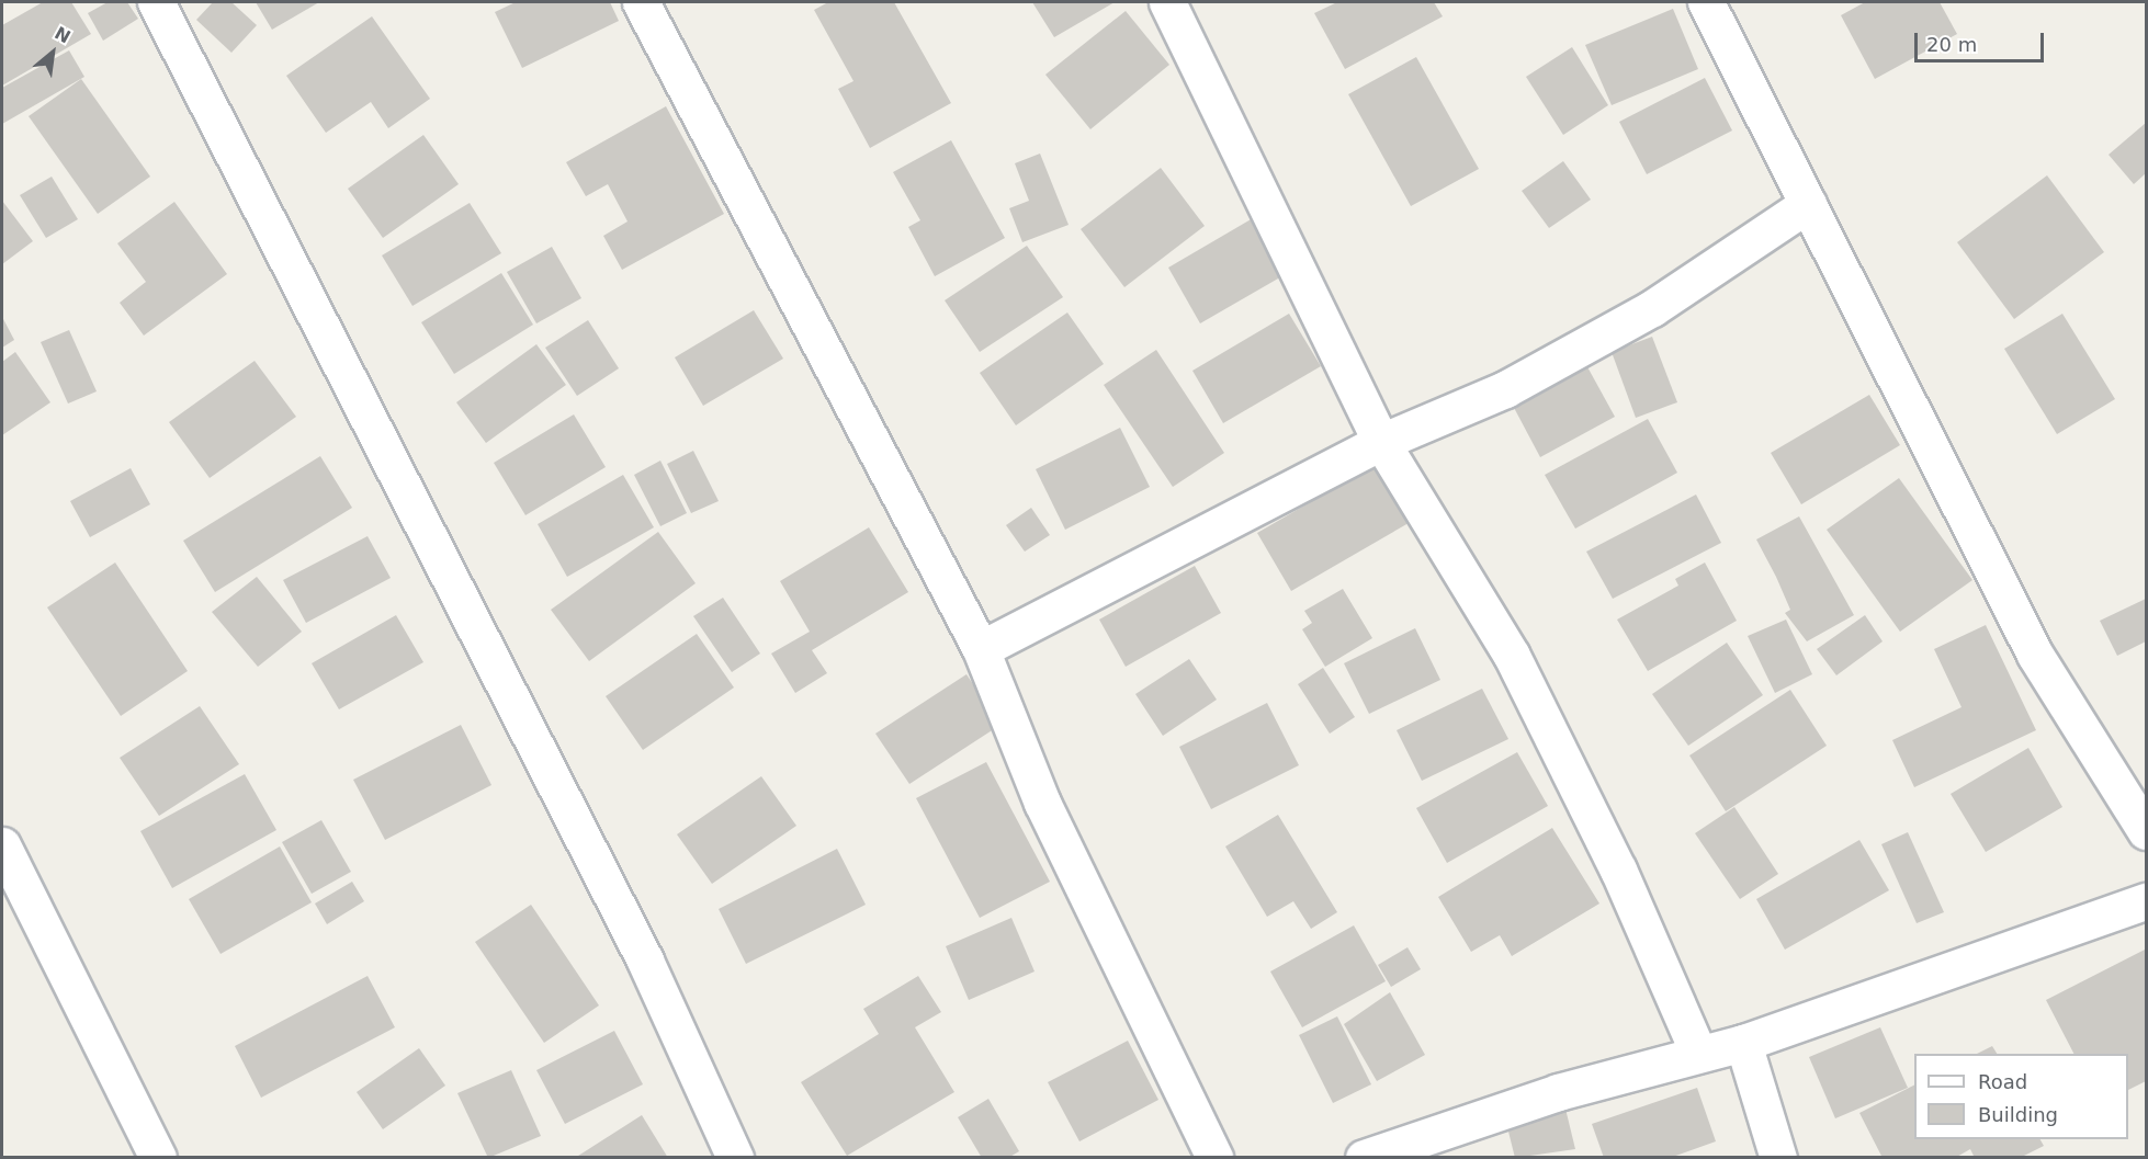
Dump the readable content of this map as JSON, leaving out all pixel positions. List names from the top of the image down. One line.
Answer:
{"legend":["Road","Building"],"scale_bar":"20 m","north":"top right"}
